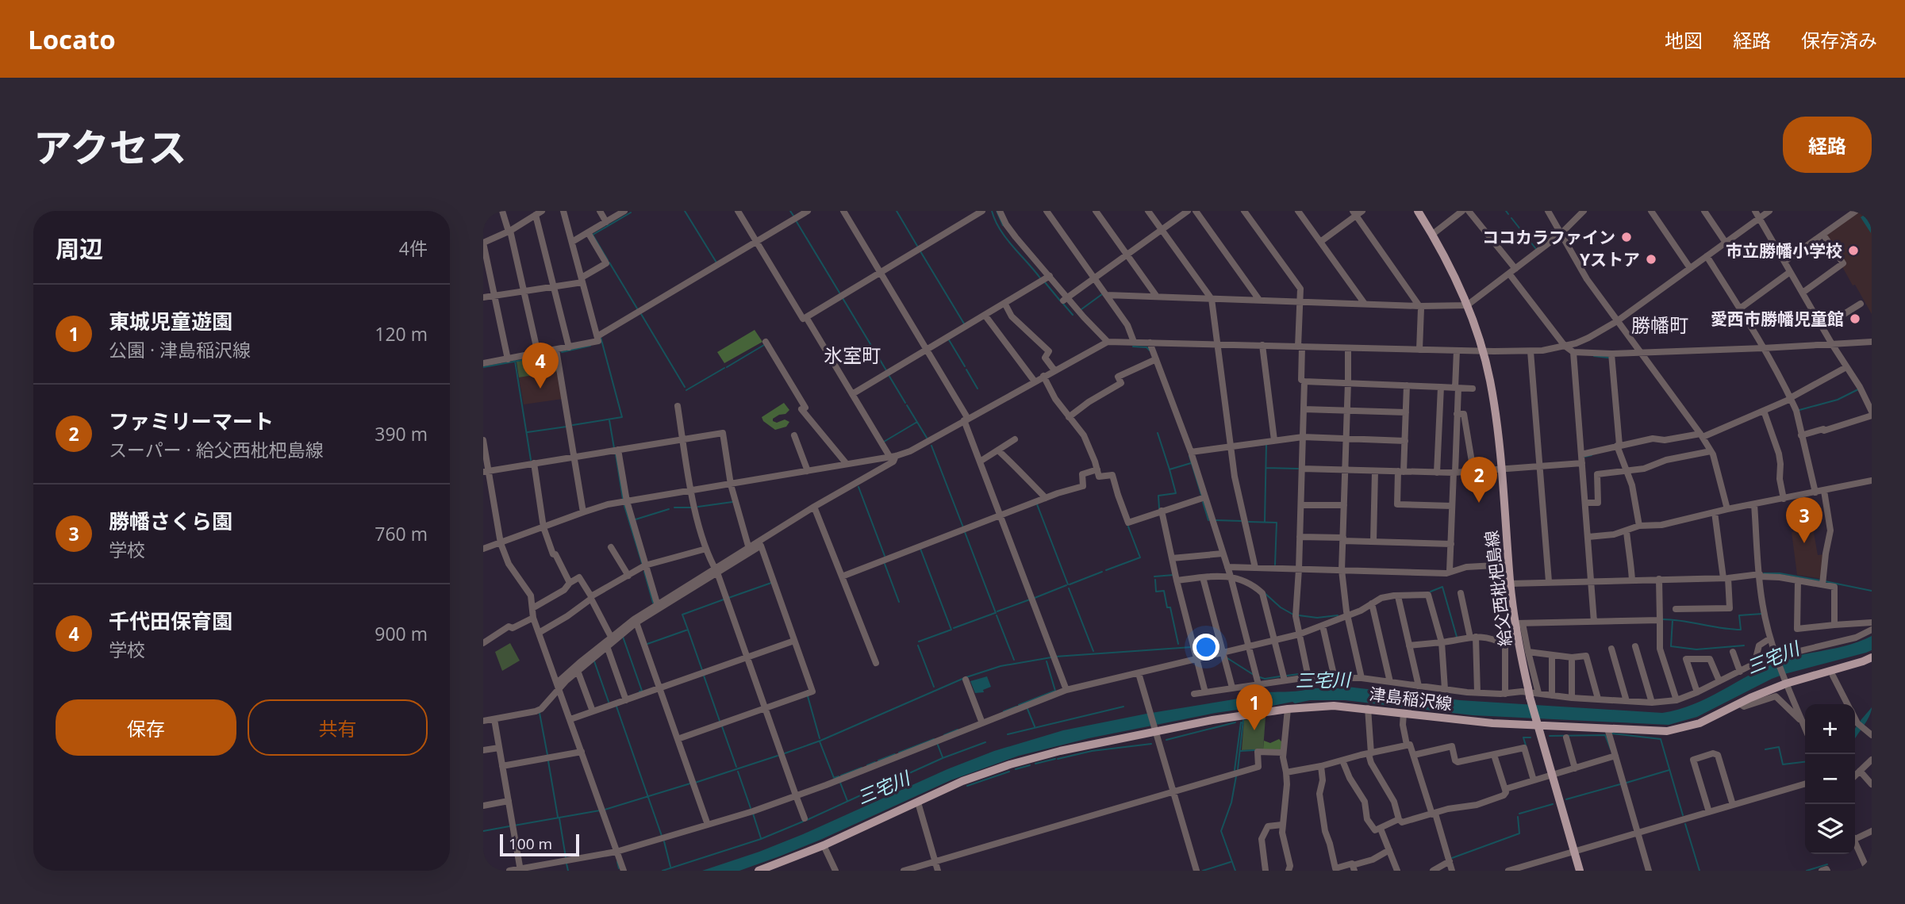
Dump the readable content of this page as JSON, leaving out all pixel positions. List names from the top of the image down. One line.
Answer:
{"streets":{"main road":["給父西枇杷島線","津島稲沢線"]},"crossings":[["給父西枇杷島線","津島稲沢線"]],"districts":["勝幡町","氷室町"],"water":["三宅川"],"places":["ココカラファイン","市立勝幡小学校","Yストア","愛西市勝幡児童館"],"scale_bar":"100 m","page":{"header":"Locato","nav":["地図","経路","保存済み"],"title":"アクセス","buttons":["経路",["保存","共有"]],"heading":["周辺","4件"],"list":[{"mark":"1","name":"東城児童遊園","note":"公園 · 津島稲沢線","value":"120 m"},{"mark":"2","name":"ファミリーマート","note":"スーパー · 給父西枇杷島線","value":"390 m"},{"mark":"3","name":"勝幡さくら園","note":"学校","value":"760 m"},{"mark":"4","name":"千代田保育園","note":"学校","value":"900 m"}],"pins":["4","2","3","1"],"map_buttons":["+","−"],"scale":"100 m"}}
